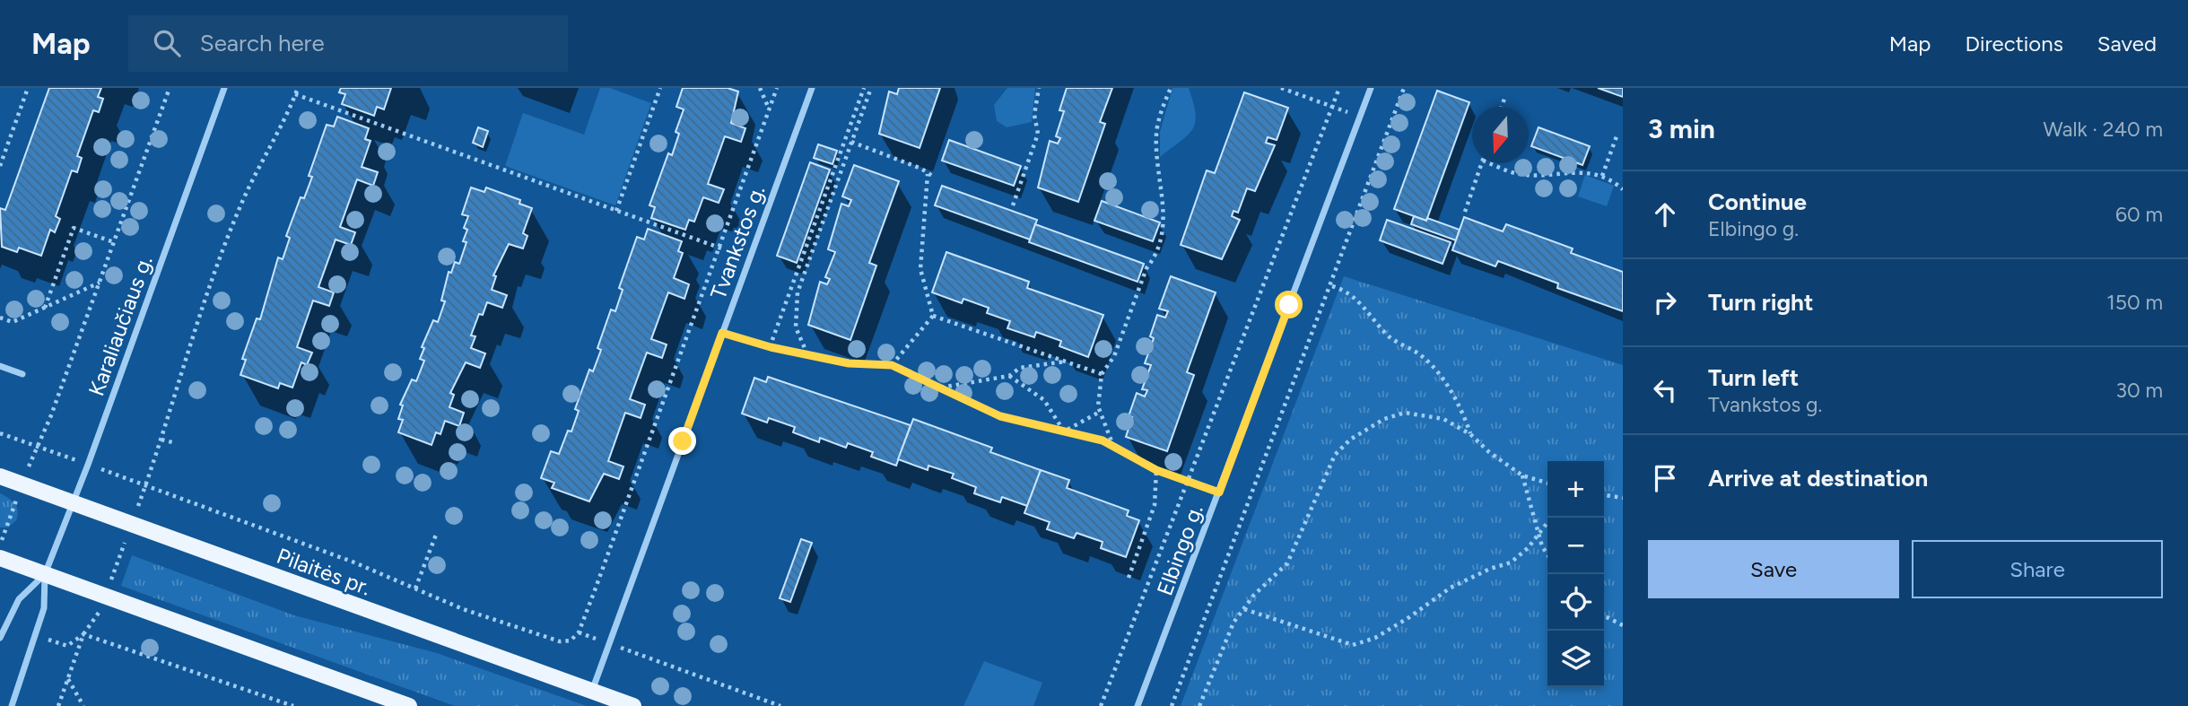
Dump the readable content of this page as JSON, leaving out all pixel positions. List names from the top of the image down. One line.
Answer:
{"streets":{"main road":["Pilaitės pr."],"street":["Tvankstos g.","Karaliaučiaus g.","Elbingo g."]},"crossings":[["Tvankstos g.","Pilaitės pr."],["Karaliaučiaus g.","Pilaitės pr."]],"north":"bottom","page":{"header":"Map","search":"Search here","nav":["Map","Directions","Saved"],"heading":["3 min","Walk · 240 m"],"list":[["Continue","Elbingo g.","60 m"],["Turn right","150 m"],["Turn left","Tvankstos g.","30 m"],"Arrive at destination"],"map_buttons":["+","−"],"buttons":["Save","Share"]}}
